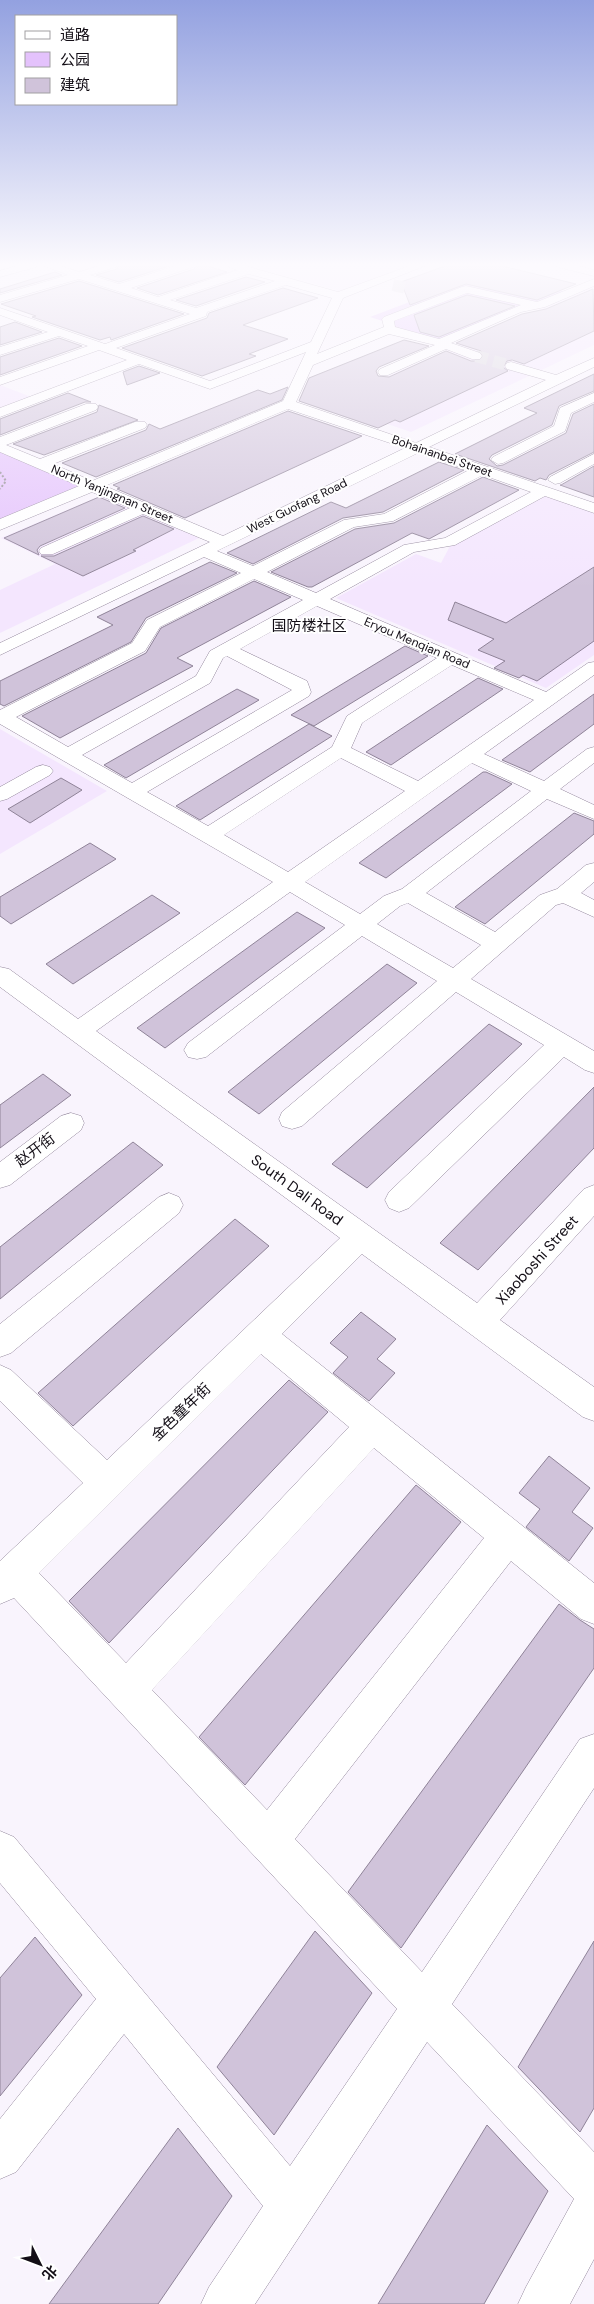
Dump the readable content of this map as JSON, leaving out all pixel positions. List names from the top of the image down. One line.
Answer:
{"streets":{"street":["Bohainanbei Street","North Yanjingnan Street","West Guofang Road","Eryou Menqian Road","赵开街","South Dali Road","Xiaoboshi Street","金色童年街"]},"crossings":[["Bohainanbei Street","West Guofang Road"],["North Yanjingnan Street","West Guofang Road"],["West Guofang Road","Eryou Menqian Road"],["South Dali Road","Xiaoboshi Street"],["South Dali Road","金色童年街"]],"districts":["国防楼社区"],"legend":["道路","公园","建筑"],"north":"bottom right"}
